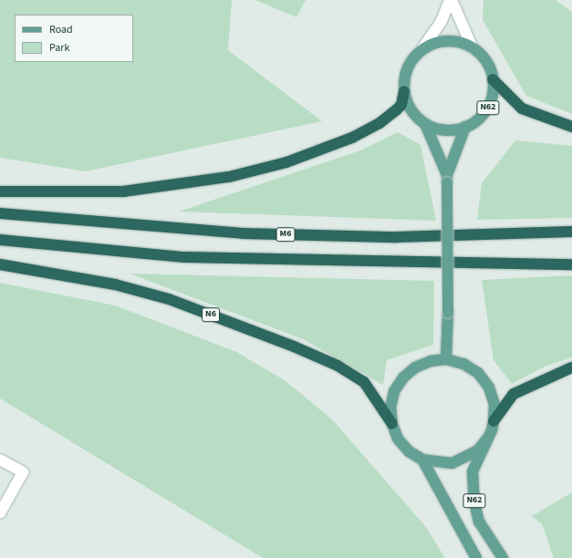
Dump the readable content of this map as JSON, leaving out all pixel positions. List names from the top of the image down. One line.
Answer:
{"streets":{"highway":["M6","N6"],"main road":["N62"]},"crossings":[["N62","N6"]],"legend":["Road","Park"]}
